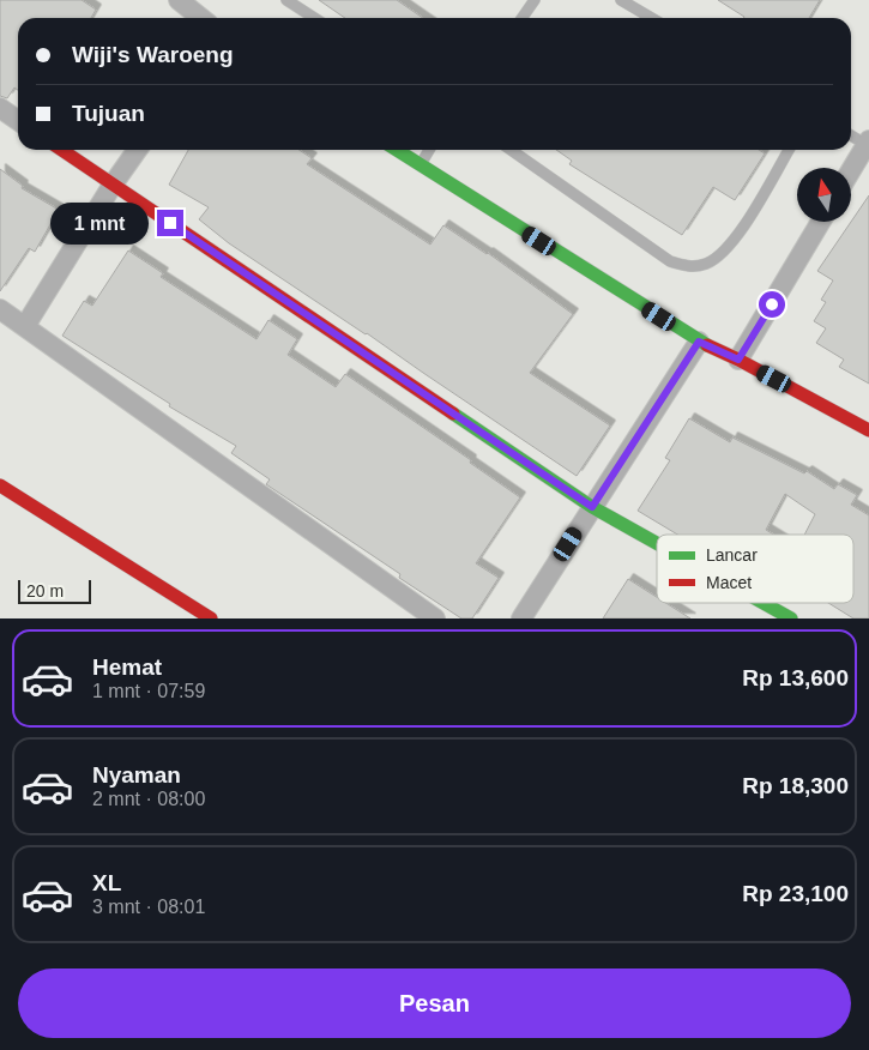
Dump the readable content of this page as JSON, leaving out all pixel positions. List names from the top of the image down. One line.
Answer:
{"legend":["Lancar","Macet"],"scale_bar":"20 m","north":"top","page":{"banner":["Wiji's Waroeng","Tujuan"],"bubble":"1 mnt","scale":"20 m","list":[{"name":"Hemat","note":"1 mnt · 07:59","value":"Rp 13,600"},{"name":"Nyaman","note":"2 mnt · 08:00","value":"Rp 18,300"},{"name":"XL","note":"3 mnt · 08:01","value":"Rp 23,100"}],"buttons":"Pesan"}}
